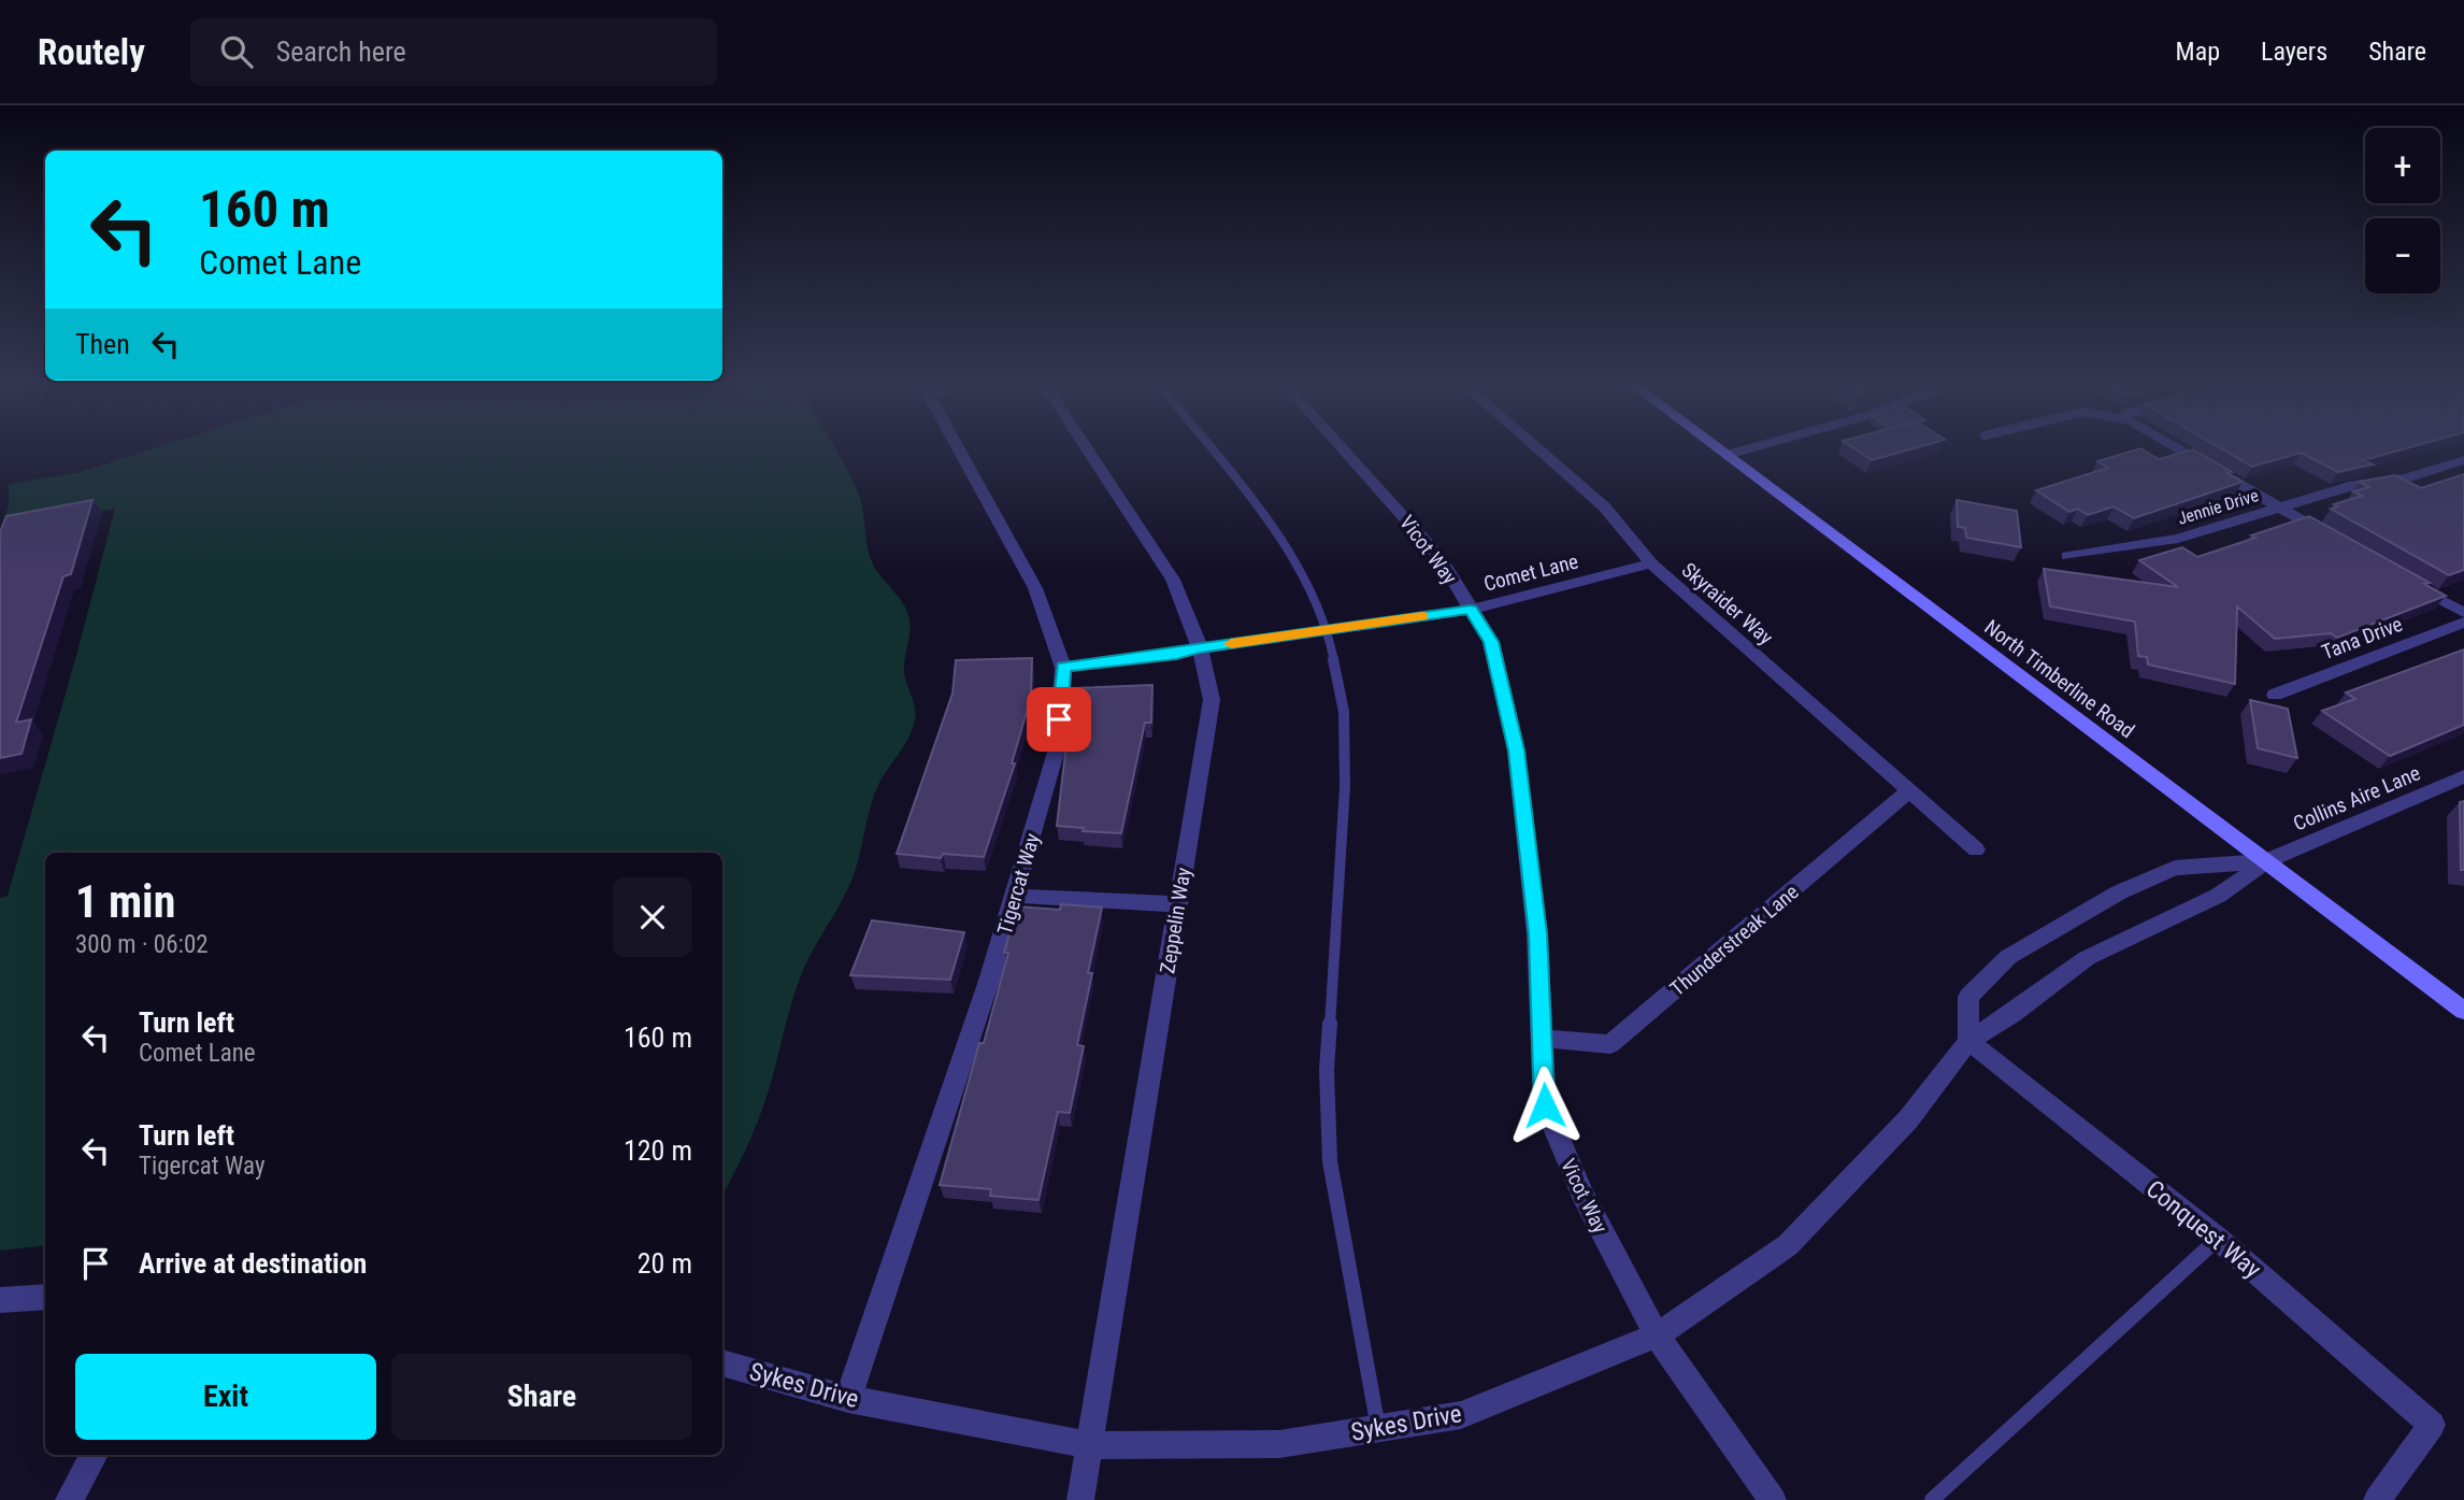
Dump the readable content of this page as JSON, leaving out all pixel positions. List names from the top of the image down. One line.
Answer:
{"streets":{"main road":["North Timberline Road"],"street":["Jennie Drive","Vicot Way","Comet Lane","Skyraider Way","Tana Drive","Collins Aire Lane","Tigercat Way","Zeppelin Way","Thunderstreak Lane","Conquest Way","Sykes Drive"]},"crossings":[["Vicot Way","Comet Lane"],["Vicot Way","Thunderstreak Lane"],["Vicot Way","Sykes Drive"],["Comet Lane","Skyraider Way"],["Comet Lane","Tigercat Way"],["Comet Lane","Zeppelin Way"],["Skyraider Way","Thunderstreak Lane"],["North Timberline Road","Collins Aire Lane"],["Tigercat Way","Sykes Drive"],["Zeppelin Way","Sykes Drive"],["Conquest Way","Sykes Drive"]],"page":{"header":"Routely","search":"Search here","nav":["Map","Layers","Share"],"map_buttons":["+","−"],"turn":["160 m","Comet Lane"],"then":"Then","heading":["1 min","300 m · 06:02"],"list":[{"name":"Turn left","note":"Comet Lane","value":"160 m"},{"name":"Turn left","note":"Tigercat Way","value":"120 m"},{"name":"Arrive at destination","value":"20 m"}],"buttons":["Exit","Share"]}}
